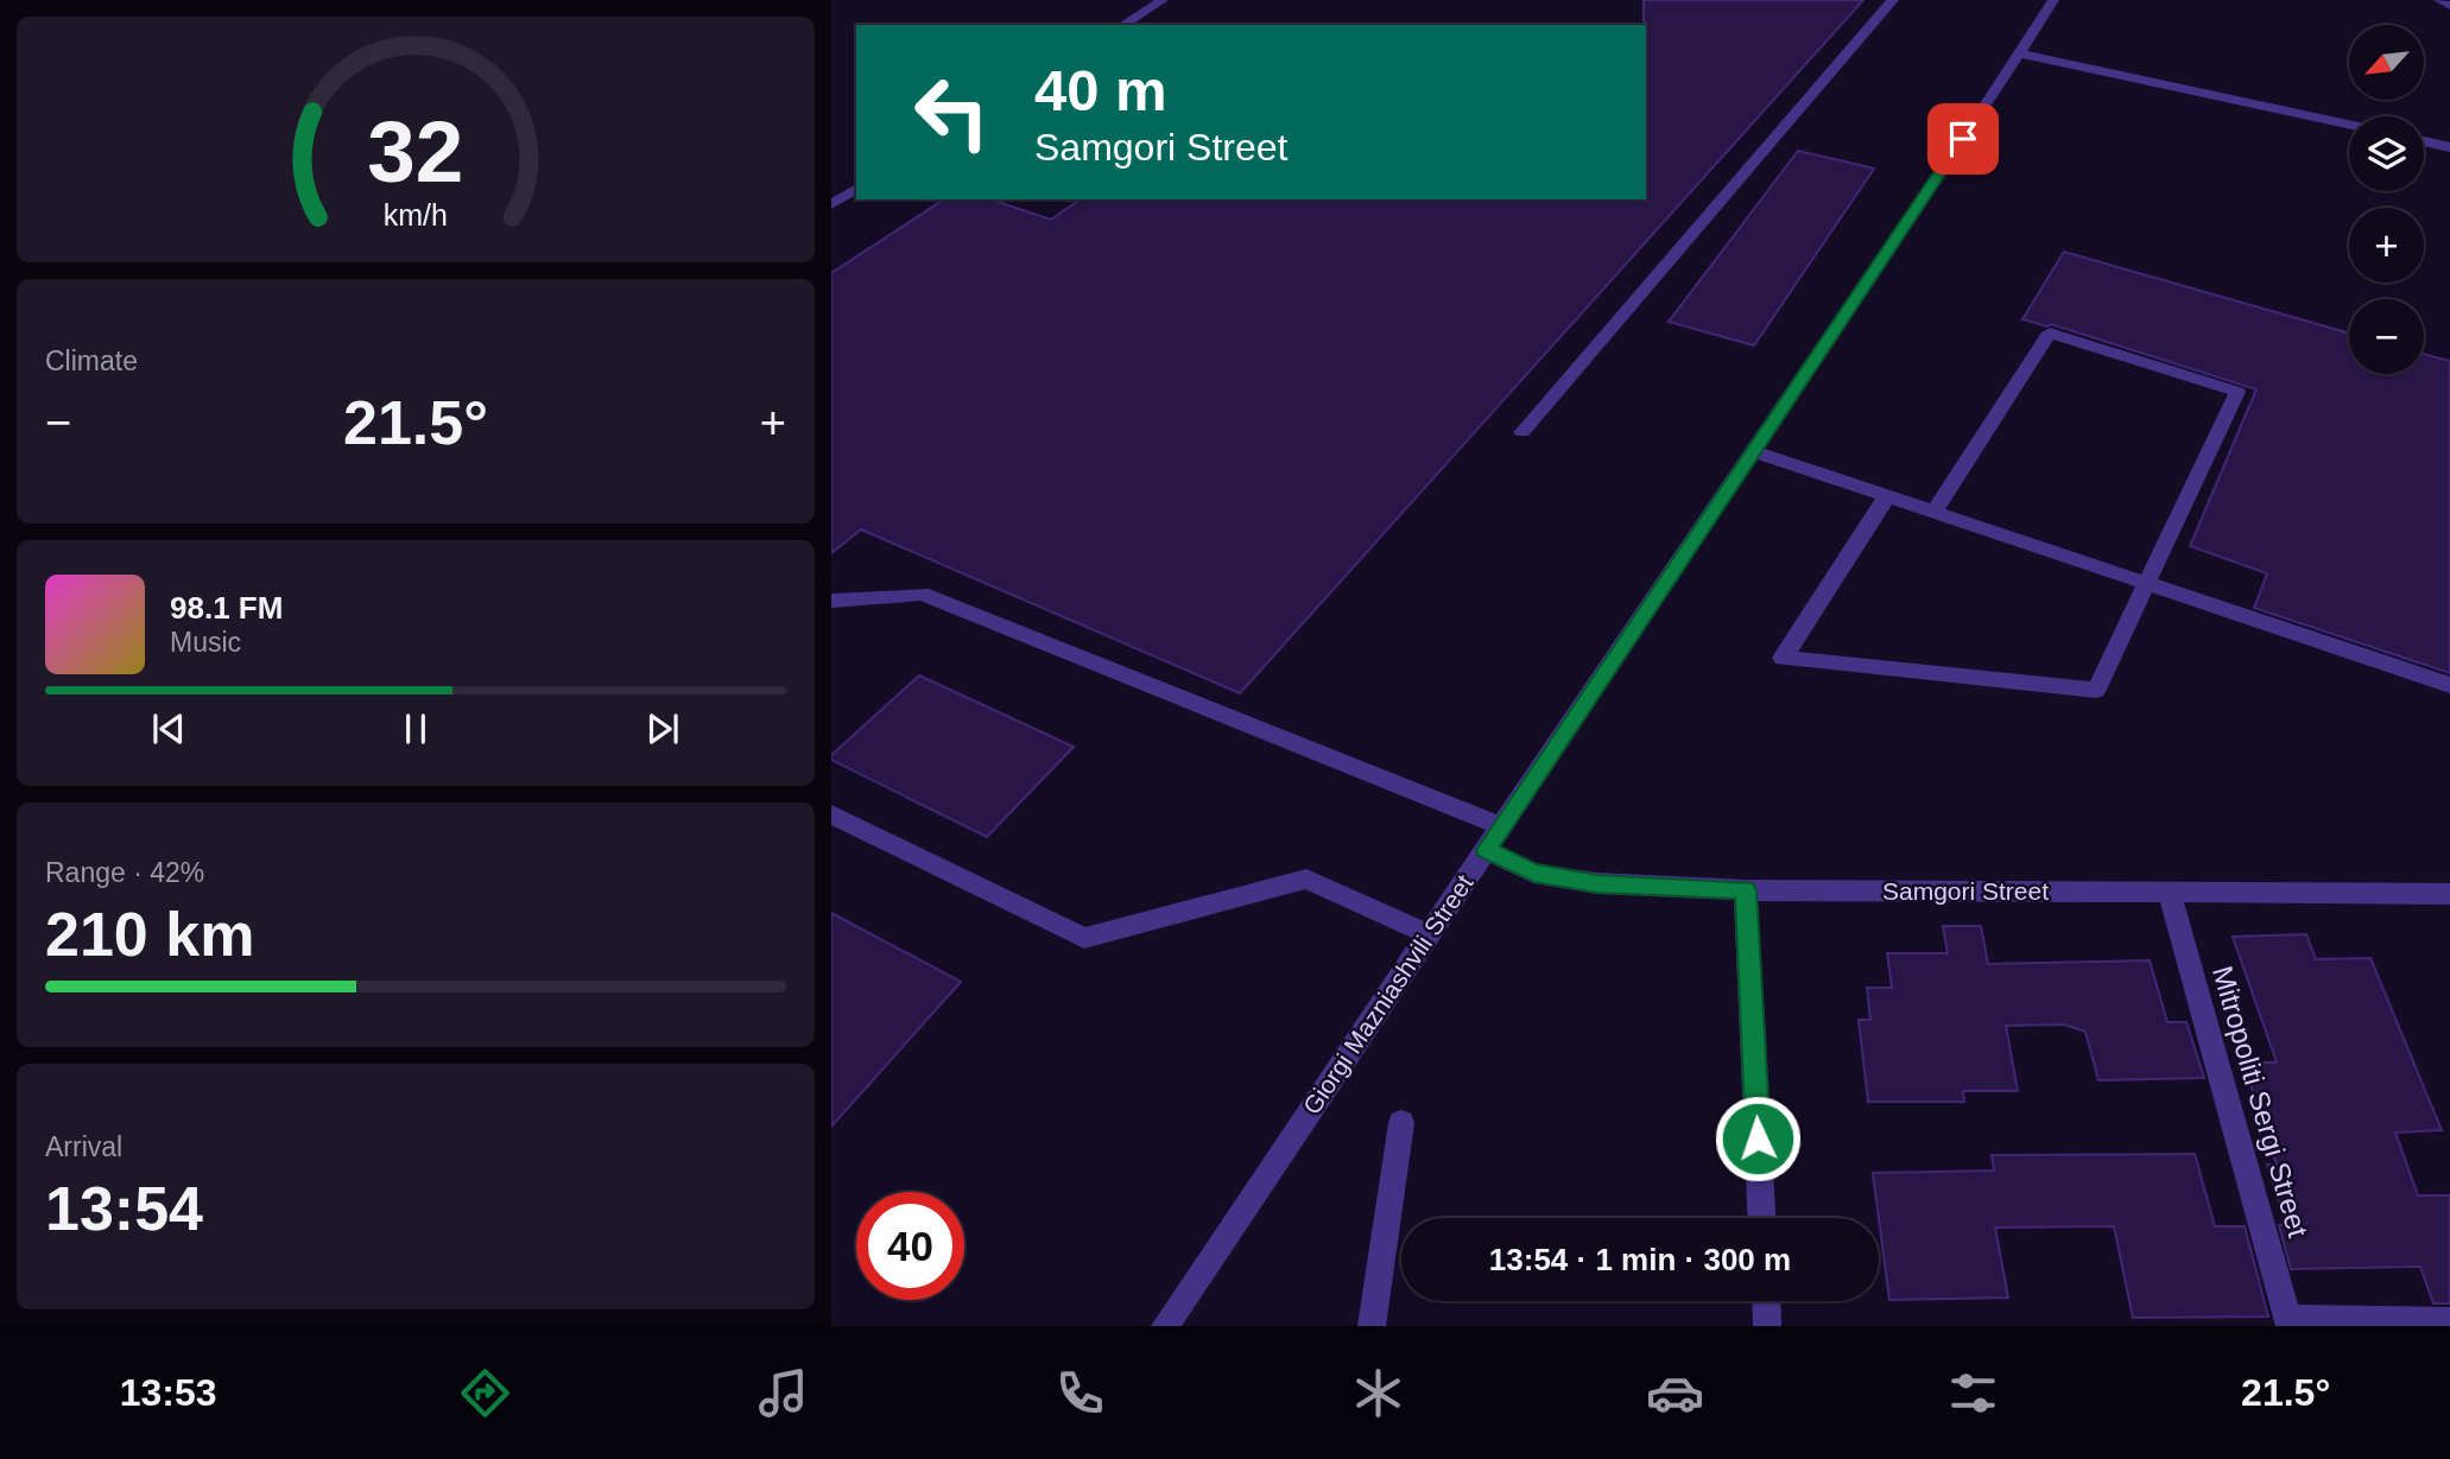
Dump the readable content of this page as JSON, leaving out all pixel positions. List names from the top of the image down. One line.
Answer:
{"streets":{"street":["Samgori Street","Giorgi Mazniashvili Street","Mitropoliti Sergi Street"]},"crossings":[["Samgori Street","Giorgi Mazniashvili Street"],["Samgori Street","Mitropoliti Sergi Street"]],"north":"bottom left","page":{"map_buttons":["+","−"],"turn":["40 m","Samgori Street"],"tile":["Climate",["Range · 42%","210 km"],["Arrival","13:54"]],"heat":["−","21.5°","+"],"song":["98.1 FM","Music"],"limit":"40","trip":"13:54 · 1 min · 300 m","tabs":["13:53","21.5°"],"gauge":["32","km/h"]}}
